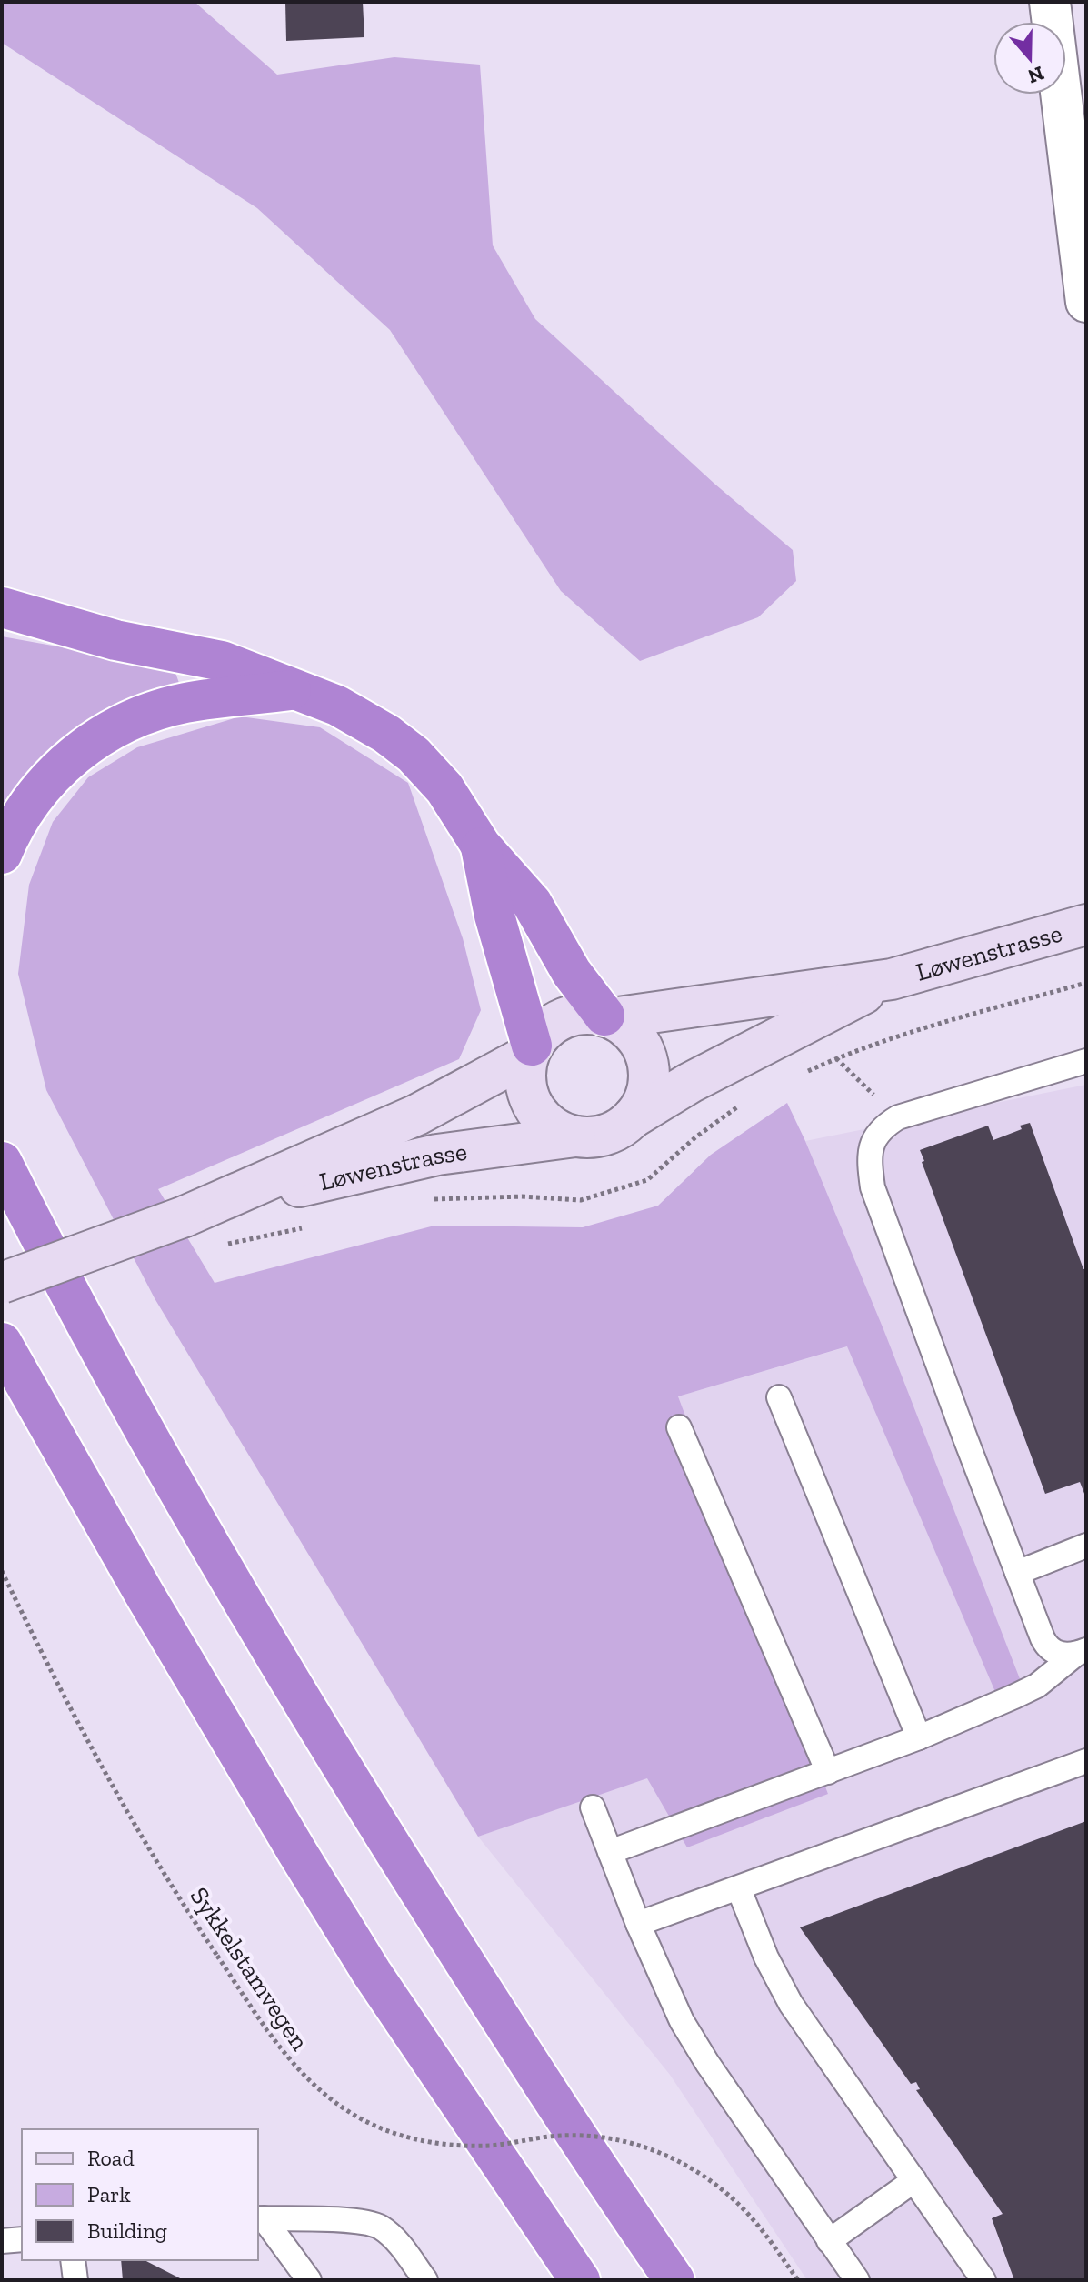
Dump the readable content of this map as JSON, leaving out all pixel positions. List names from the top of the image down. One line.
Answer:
{"streets":{"main road":["Løwenstrasse"],"path":["Sykkelstamvegen"]},"legend":["Road","Park","Building"],"north":"bottom"}
